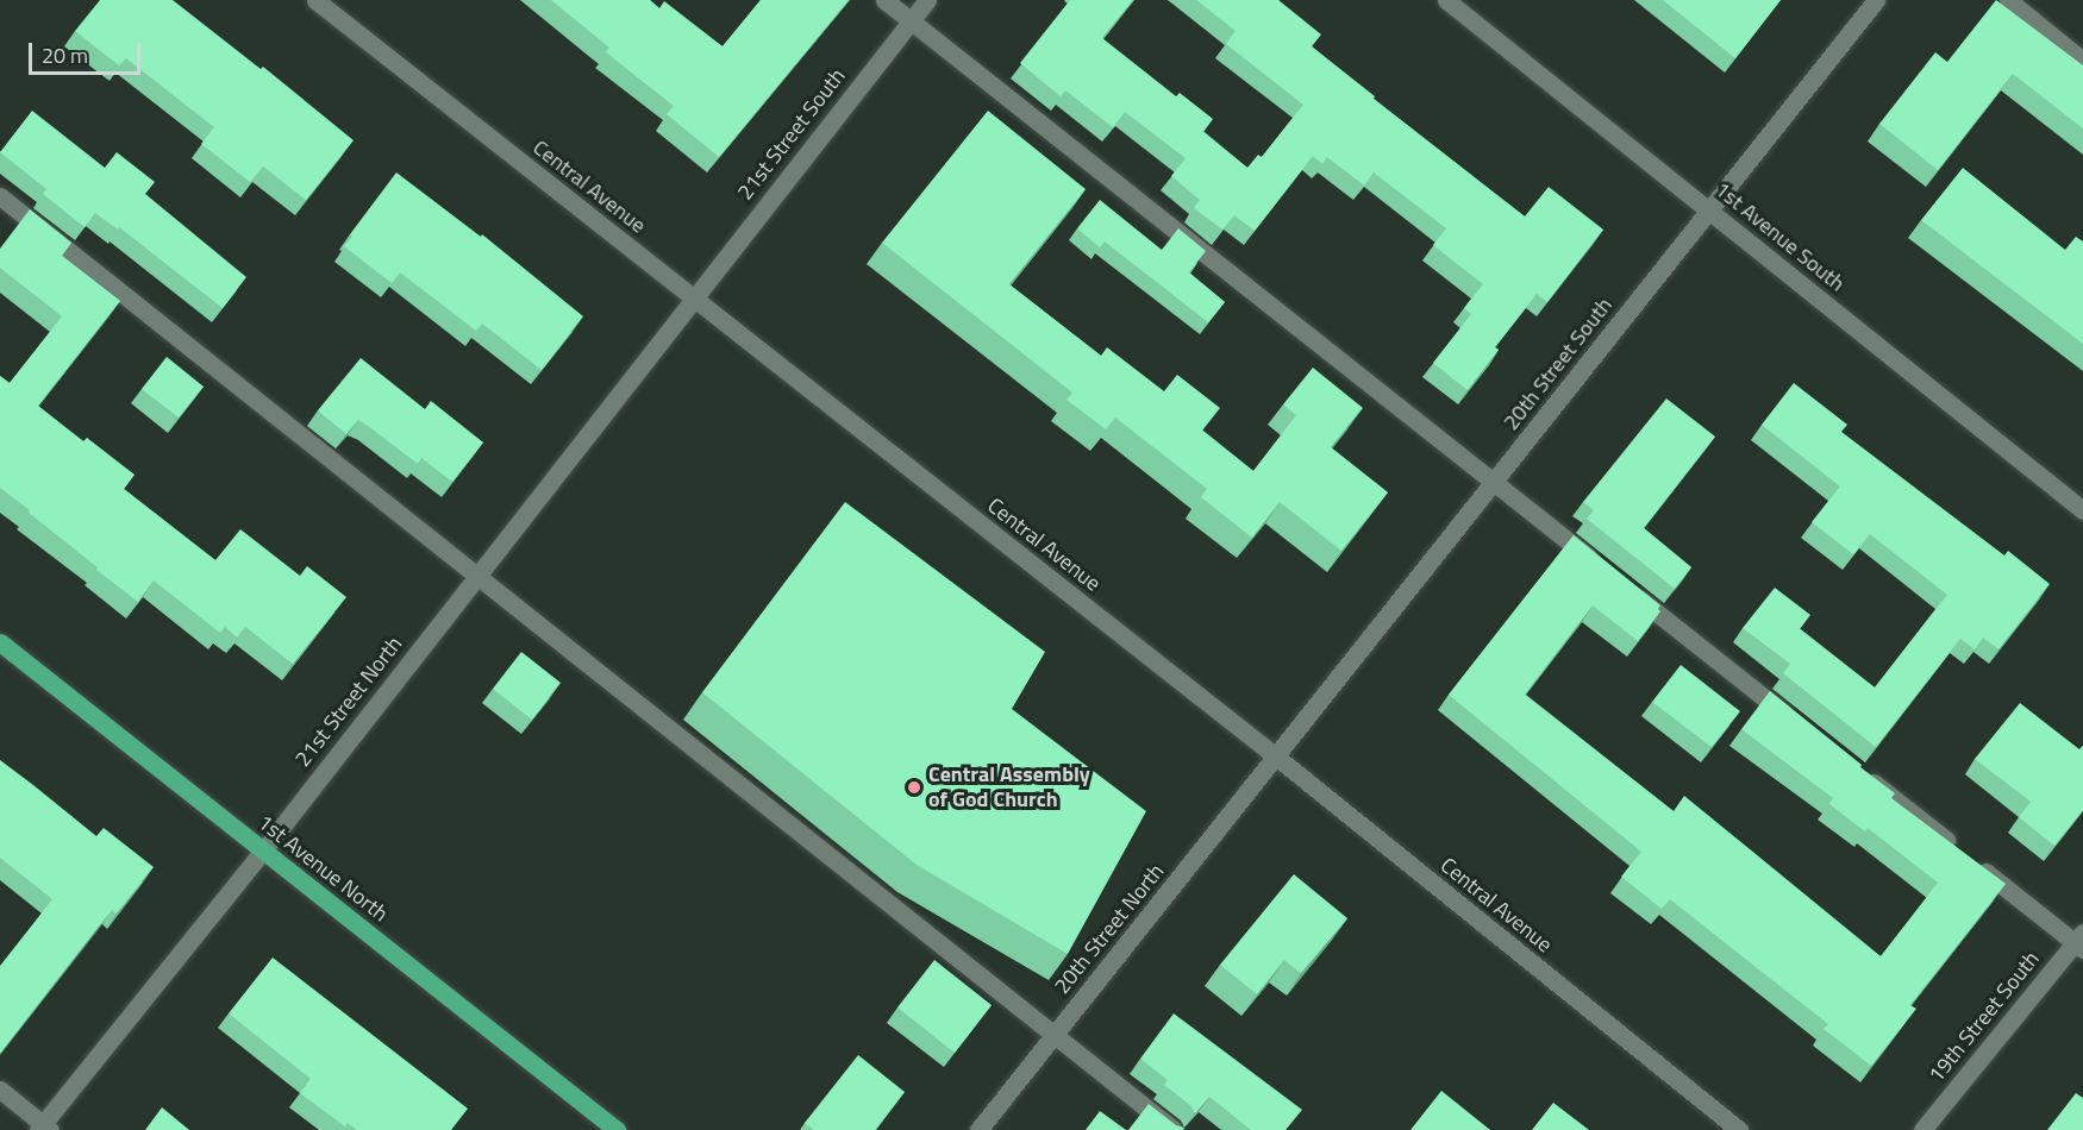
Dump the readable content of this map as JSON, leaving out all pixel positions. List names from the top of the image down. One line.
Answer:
{"streets":{"main road":["1st Avenue North"],"street":["21st Street South","Central Avenue","1st Avenue South","20th Street South","21st Street North","20th Street North","19th Street South"]},"crossings":[["21st Street South","Central Avenue"],["21st Street South","21st Street North"],["Central Avenue","20th Street South"],["Central Avenue","21st Street North"],["Central Avenue","20th Street North"],["1st Avenue South","20th Street South"],["20th Street South","20th Street North"],["21st Street North","1st Avenue North"]],"places":["Central Assembly of God Church"],"scale_bar":"20 m"}
